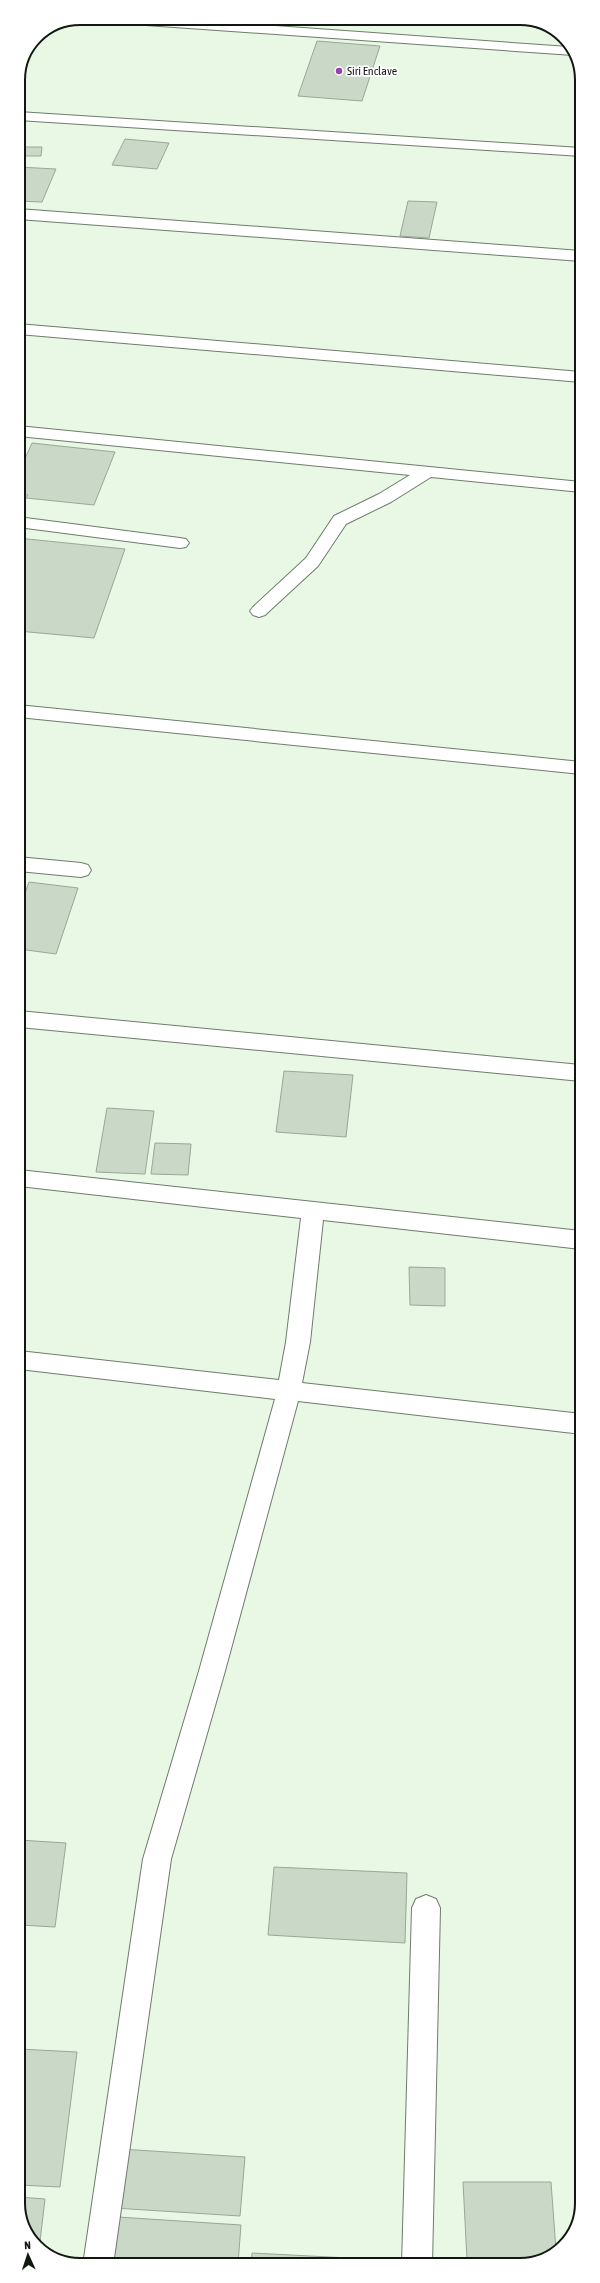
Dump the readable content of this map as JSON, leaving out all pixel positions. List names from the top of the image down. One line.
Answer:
{"places":["Siri Enclave"],"north":"top"}
